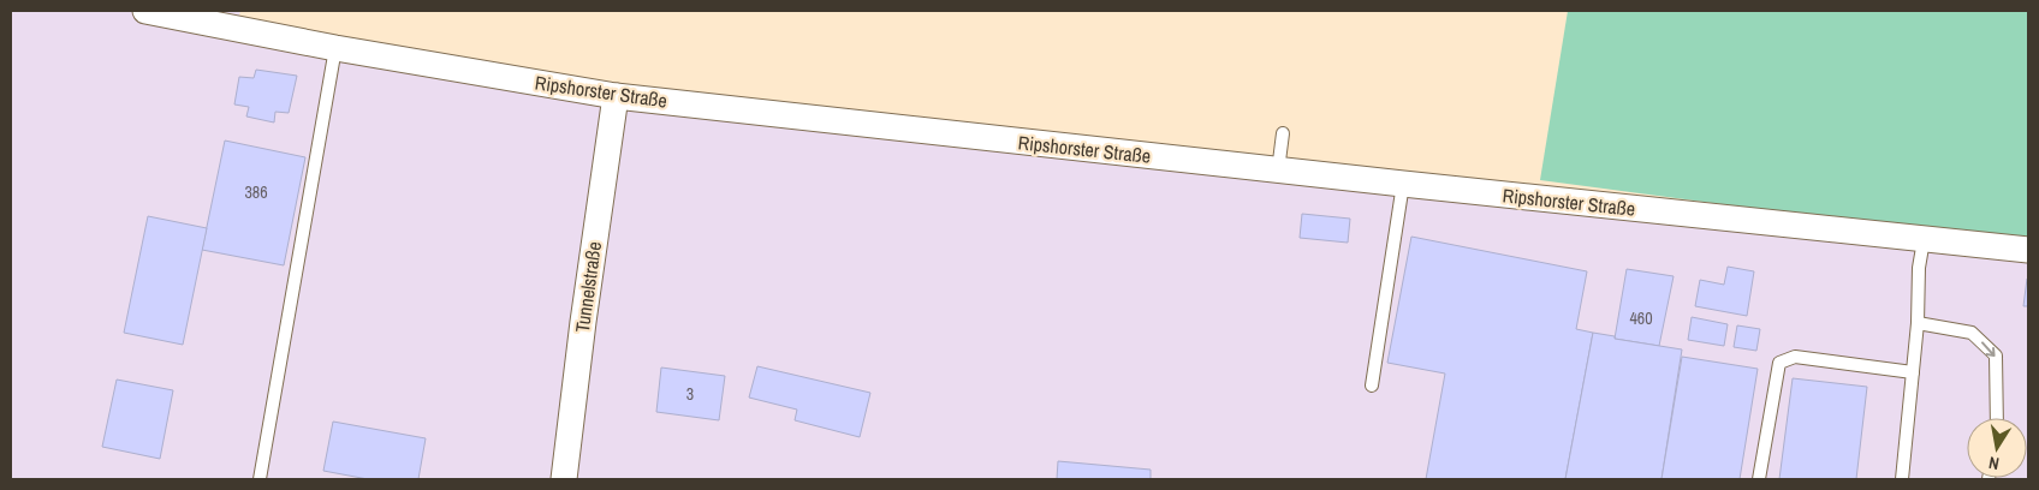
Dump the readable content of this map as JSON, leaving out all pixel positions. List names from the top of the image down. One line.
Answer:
{"streets":{"street":["Ripshorster Straße","Tunnelstraße"]},"crossings":[["Ripshorster Straße","Tunnelstraße"]],"house_numbers":["386","460","3"],"north":"bottom"}
